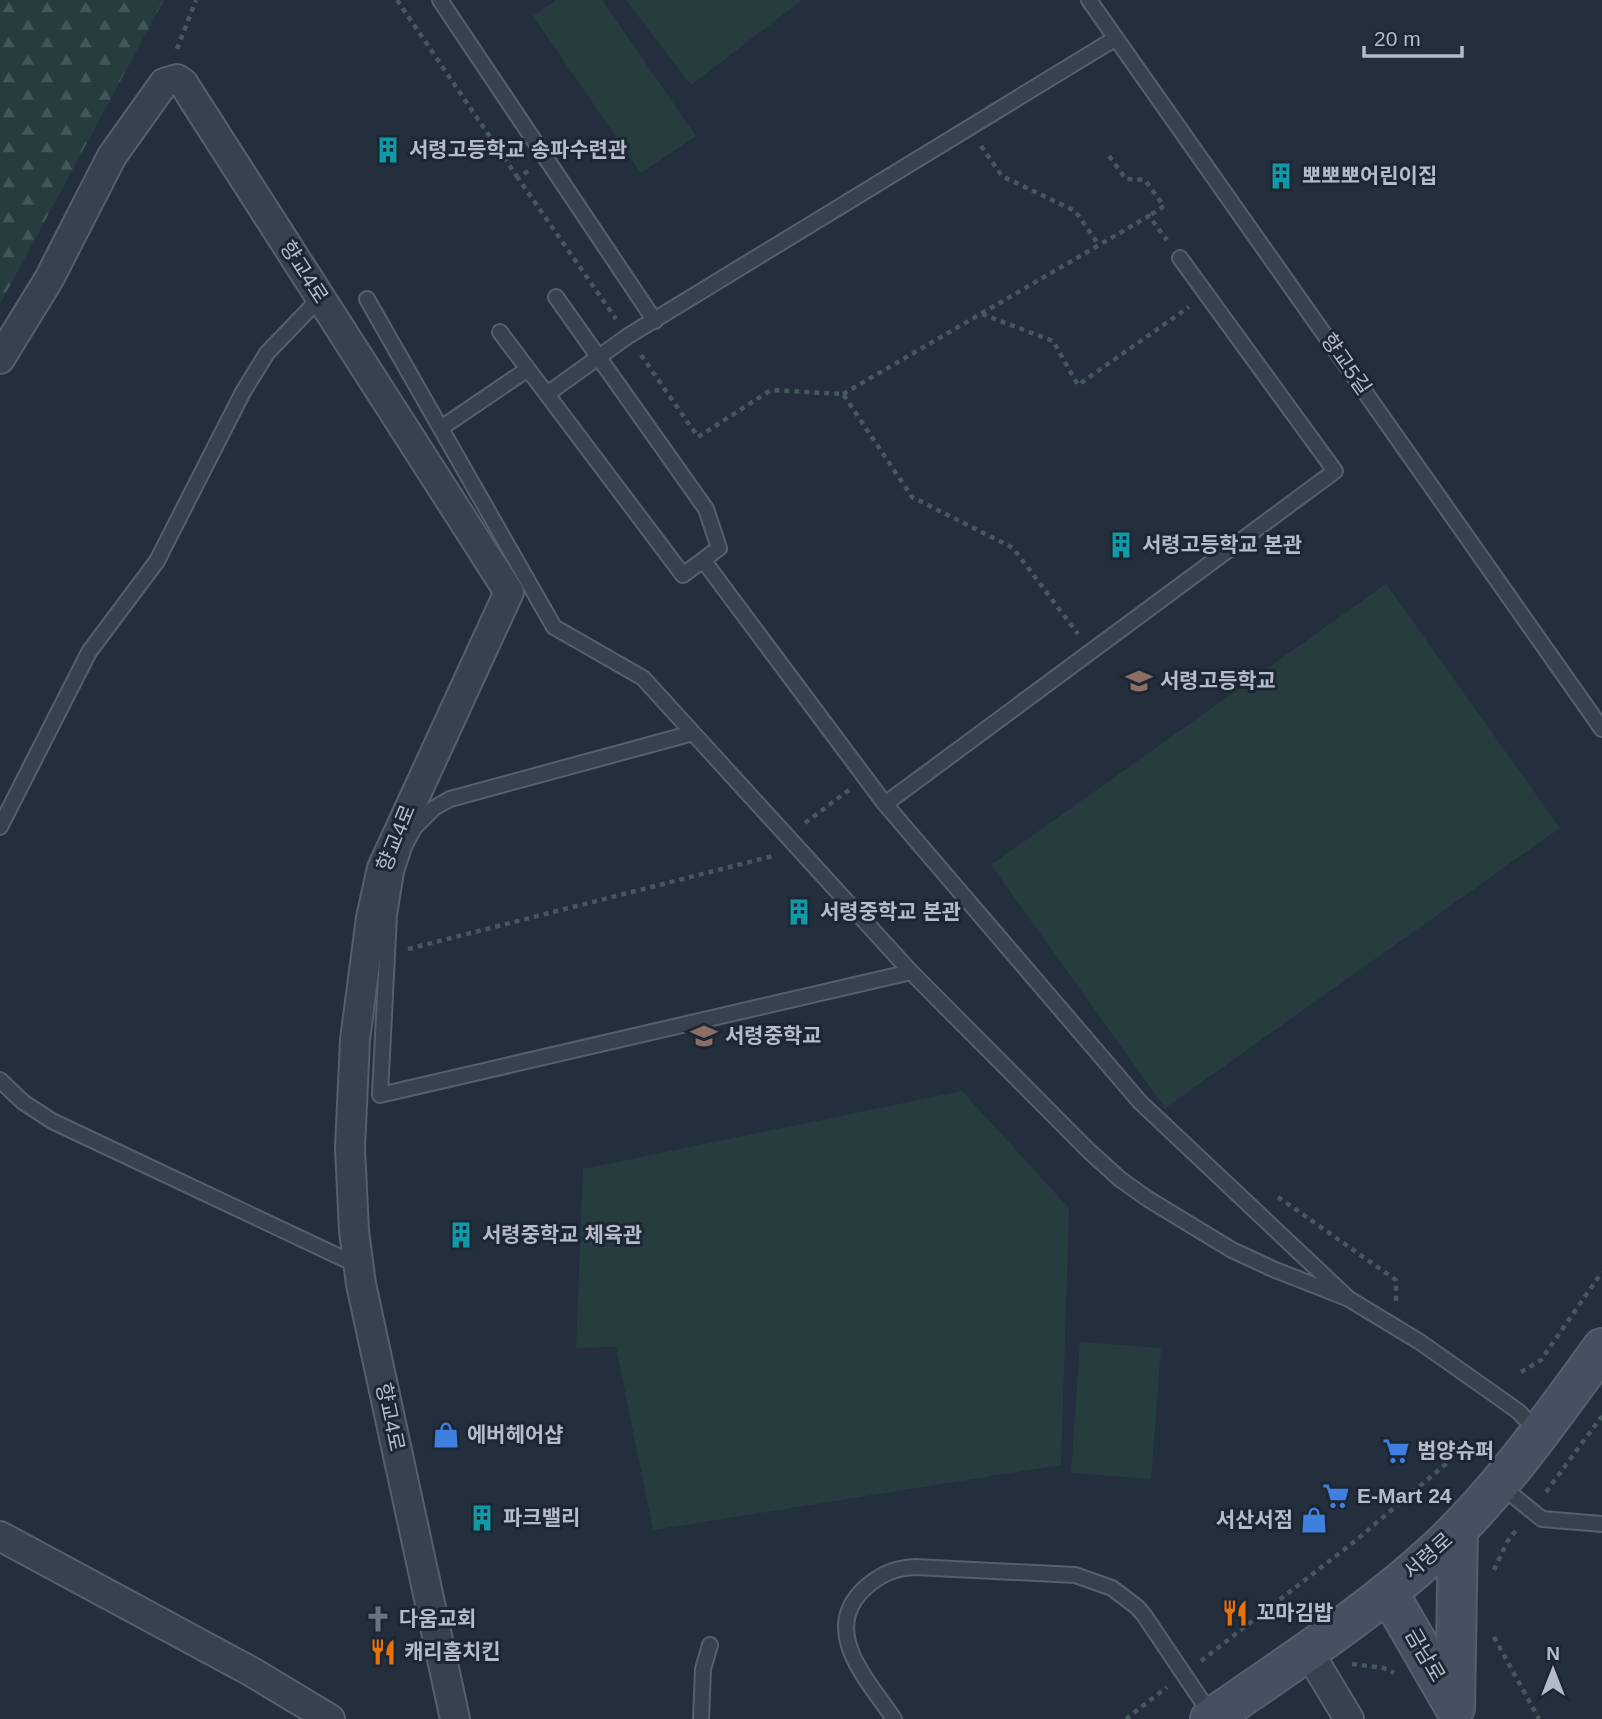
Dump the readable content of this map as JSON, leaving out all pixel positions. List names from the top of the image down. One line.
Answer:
{"streets":{"street":["향교4로","서령로","금남로"],"lane":["향교5길"]},"crossings":[["서령로","금남로"]],"places":{"building":["서령고등학교 송파수련관","뽀뽀뽀어린이집","서령고등학교 본관","서령중학교 본관","서령중학교 체육관","파크밸리"],"school or university":["서령고등학교","서령중학교"],"shop":["에버헤어샵","서산서점"],"supermarket":["범양슈퍼","E-Mart 24"],"restaurant":["꼬마김밥","캐리홈치킨"],"church":["다움교회"]},"scale_bar":"20 m","north":"top"}
